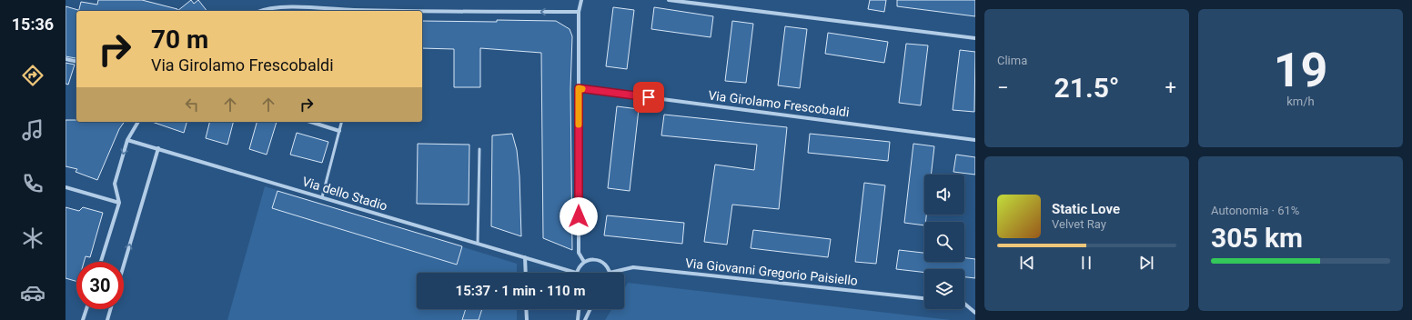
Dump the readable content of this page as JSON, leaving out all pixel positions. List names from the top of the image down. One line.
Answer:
{"streets":{"street":["Via Girolamo Frescobaldi","Via dello Stadio","Via Giovanni Gregorio Paisiello"]},"page":{"tabs":"15:36","tile":["Clima",["19","km/h"],["Autonomia · 61%","305 km"]],"turn":["70 m","Via Girolamo Frescobaldi"],"heat":["−","21.5°","+"],"song":["Static Love","Velvet Ray"],"limit":"30","trip":"15:37 · 1 min · 110 m"}}
